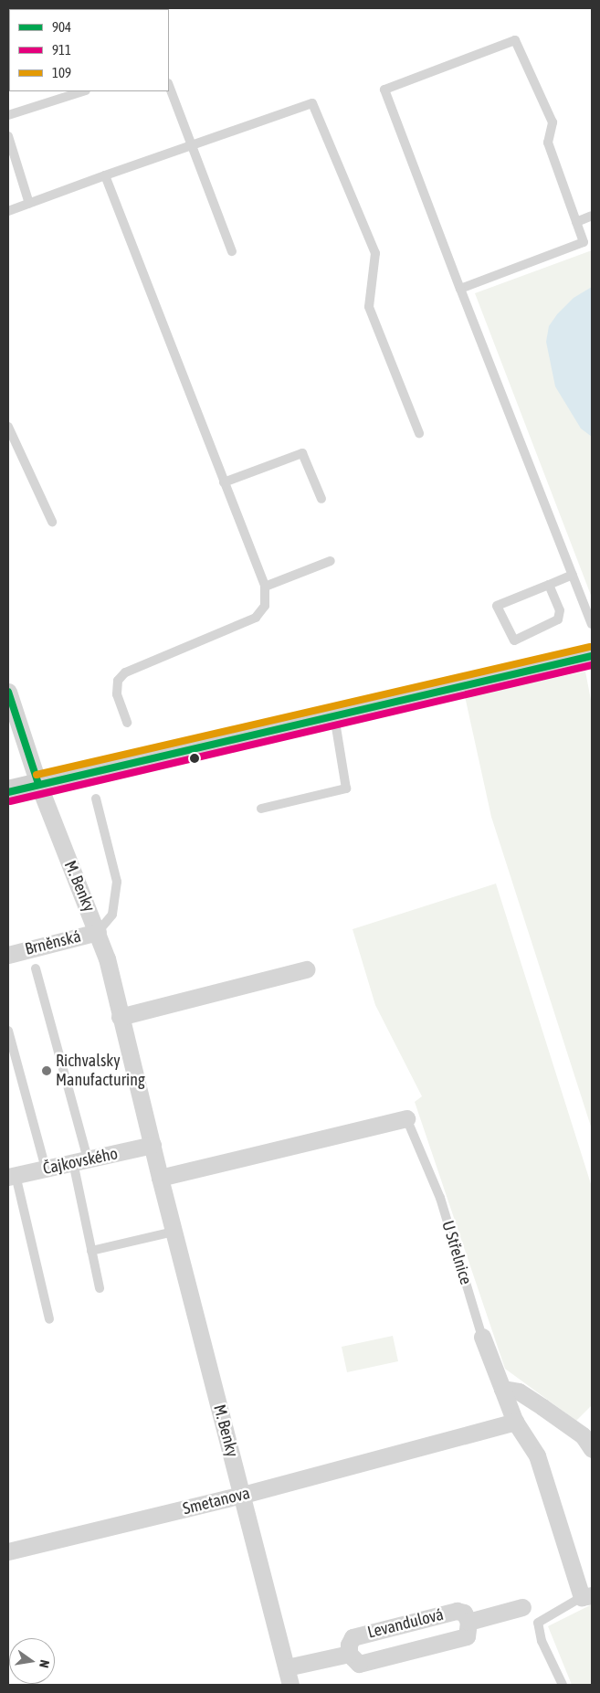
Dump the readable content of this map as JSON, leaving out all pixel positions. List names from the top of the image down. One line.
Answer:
{"streets":{"street":["M. Benky","Brněnská","Čajkovského","U Střelnice","Smetanova","Levandulová"]},"crossings":[["M. Benky","Brněnská"],["M. Benky","Čajkovského"],["M. Benky","Smetanova"],["M. Benky","Levandulová"],["U Střelnice","Smetanova"]],"places":["Richvalsky Manufacturing"],"lines":["transit line 109","transit line 904","transit line 911"],"legend":["904","911","109"],"north":"right"}
